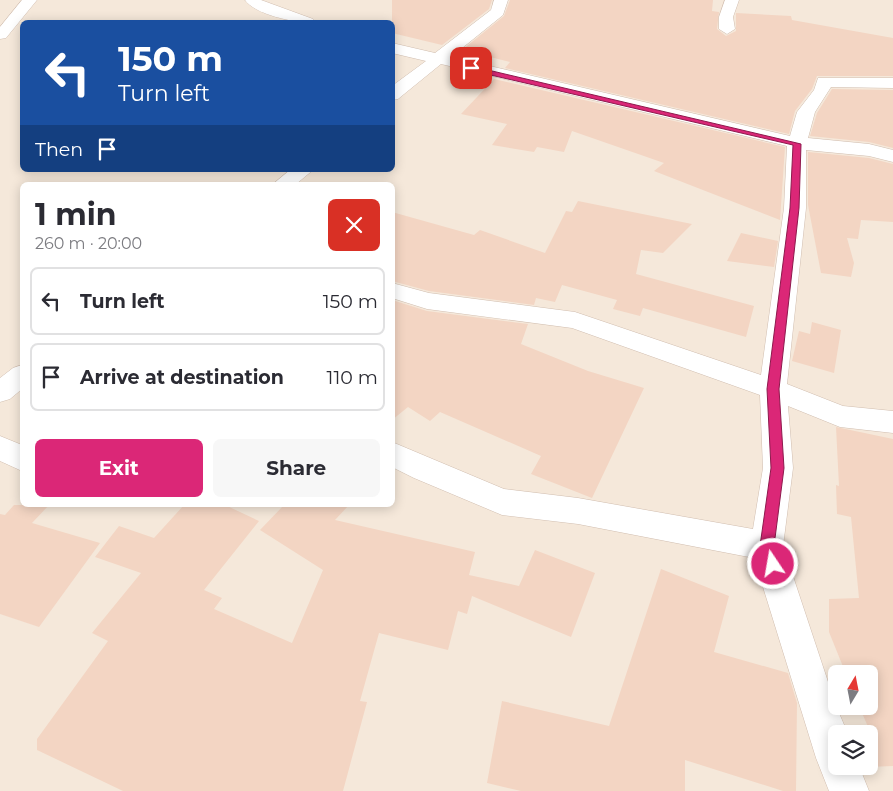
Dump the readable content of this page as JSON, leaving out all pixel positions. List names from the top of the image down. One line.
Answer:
{"north":"top","page":{"turn":["150 m","Turn left"],"then":"Then","heading":["1 min","260 m · 20:00"],"list":[{"name":"Turn left","value":"150 m"},{"name":"Arrive at destination","value":"110 m"}],"buttons":["Exit","Share"]}}
